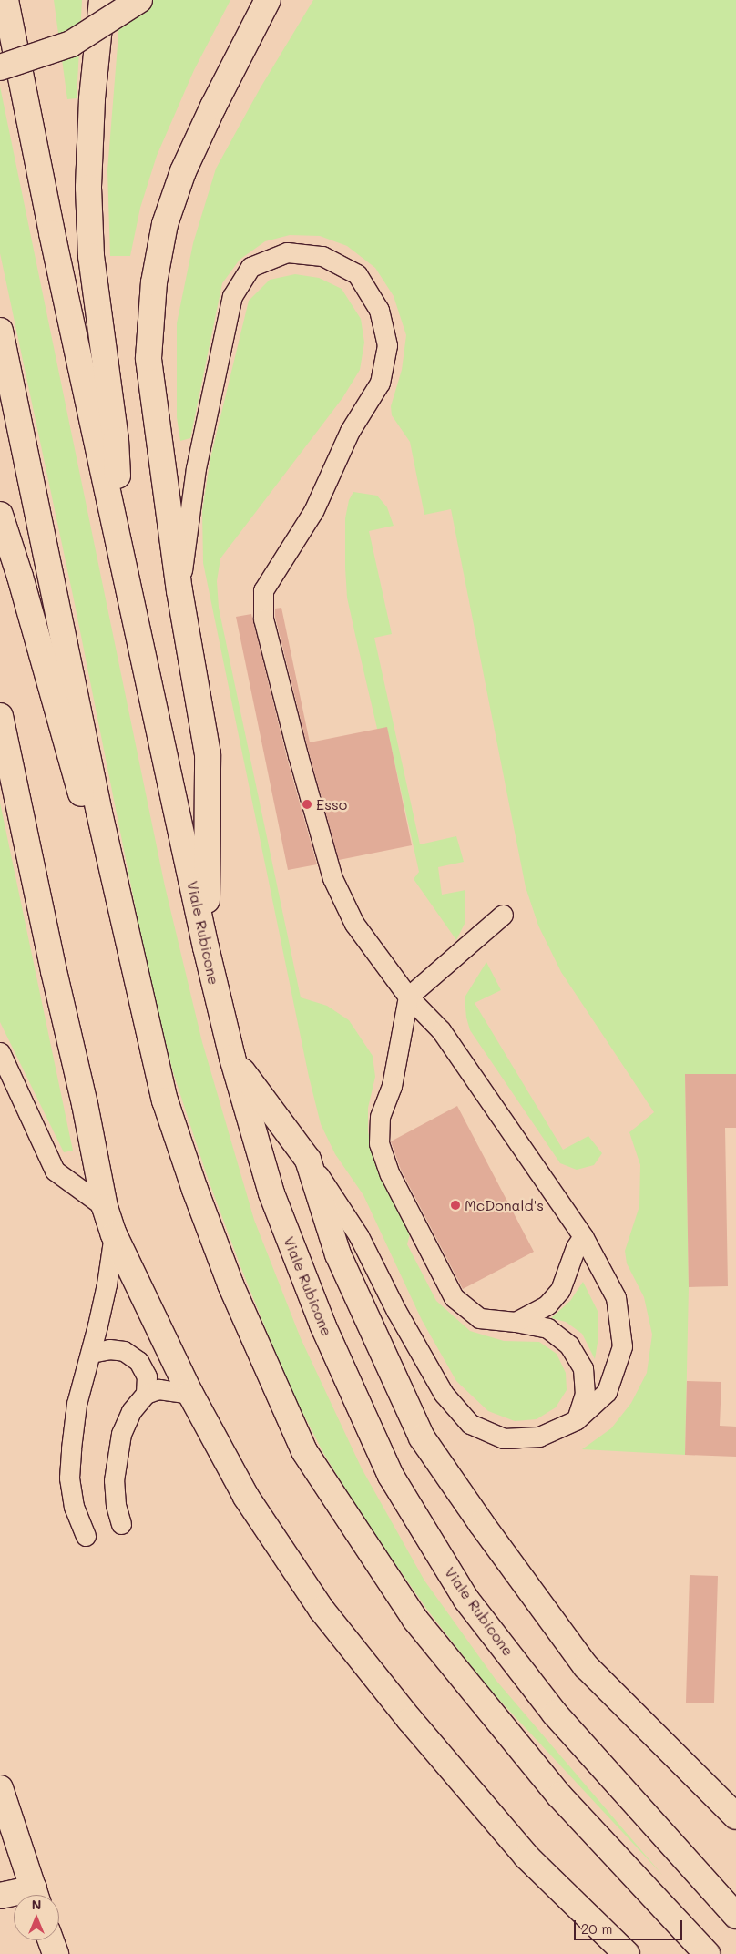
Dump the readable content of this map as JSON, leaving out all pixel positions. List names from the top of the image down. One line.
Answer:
{"streets":{"main road":["Viale Rubicone"]},"places":["Esso","McDonald's"],"scale_bar":"20 m","north":"top"}
